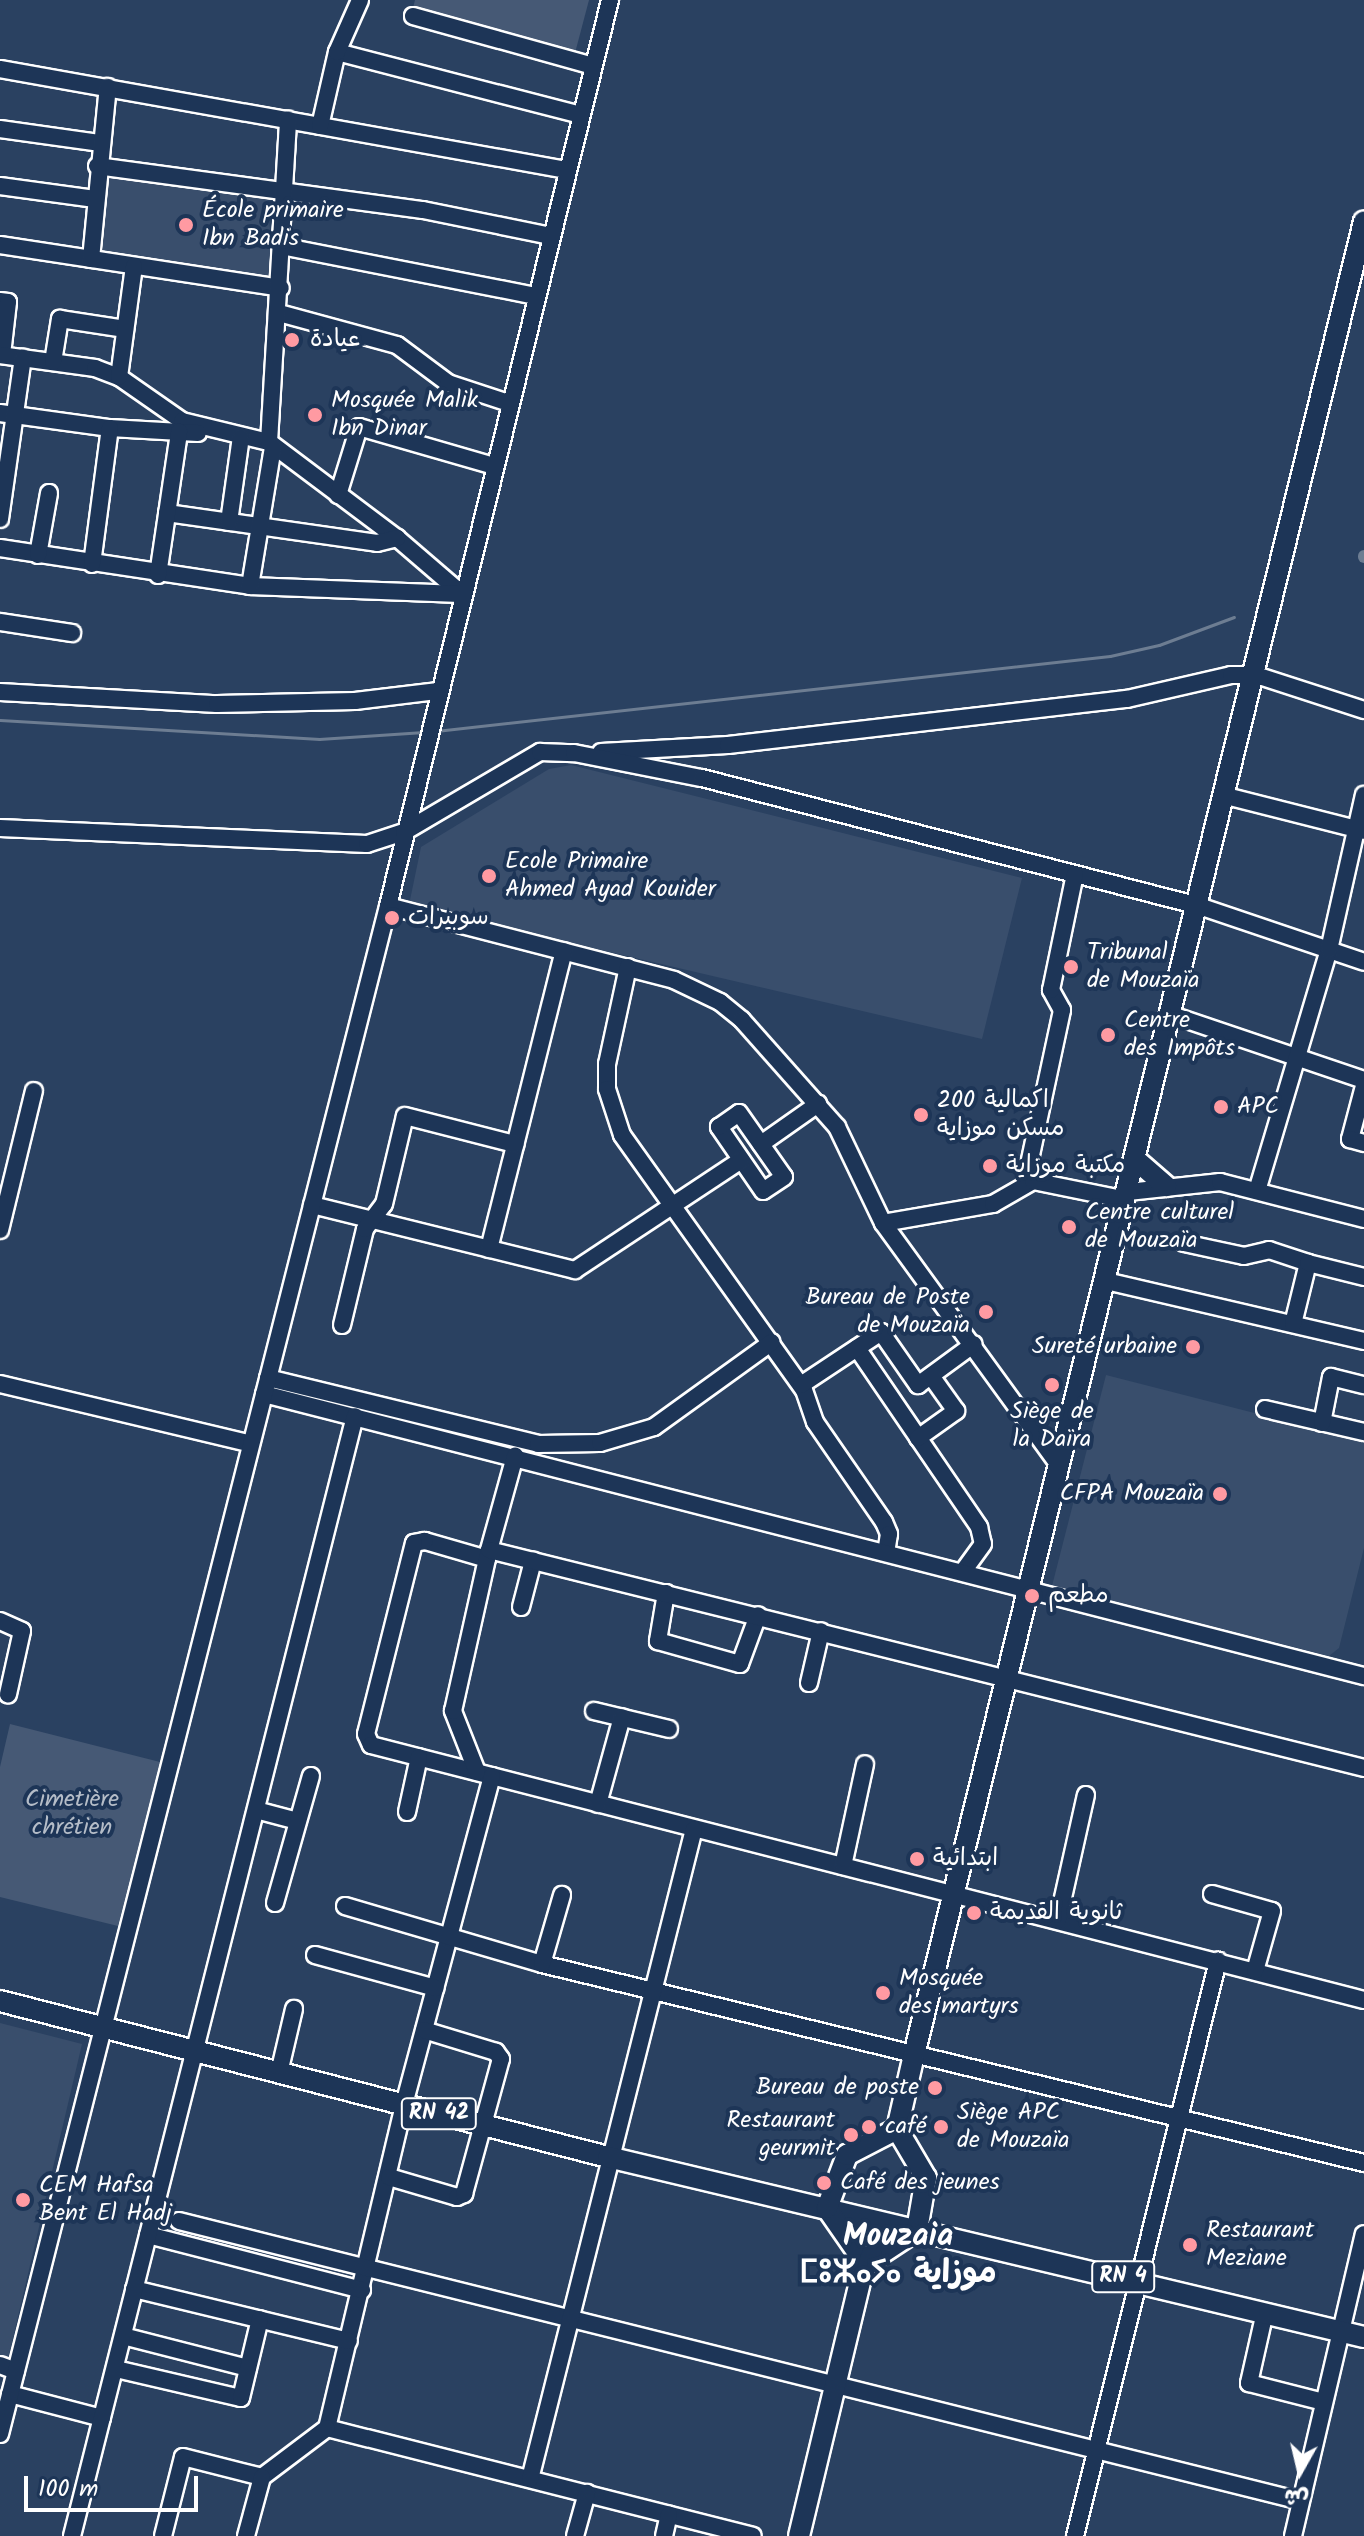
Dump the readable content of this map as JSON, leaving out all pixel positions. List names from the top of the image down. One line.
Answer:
{"streets":{"main road":["RN 42","RN 4"]},"crossings":[["RN 42","RN 4"]],"districts":["Mouzaia ⵎⵓⵣⴰⵢⴰ موزاية"],"parks":["Cimetière chrétien"],"places":["École primaire Ibn Badis","عيادة","Mosquée Malik Ibn Dinar","Ecole Primaire Ahmed Ayad Kouider","سوبيرات","Tribunal de Mouzaïa","Centre des Impôts","APC","اكمالية 200 مسكن موزاية","مكتبة موزاية","Centre culturel de Mouzaïa","Bureau de Poste de Mouzaïa","Sureté urbaine","Siège de la Daïra","CFPA Mouzaïa","مطعم","ابتدائية","ثانوية القديمة","Mosquée des martyrs","Bureau de poste","café","Siège APC de Mouzaïa","Restaurant geurmit","Café des jeunes","CEM Hafsa Bent El Hadj","Restaurant Meziane"],"scale_bar":"100 m","north":"bottom"}
